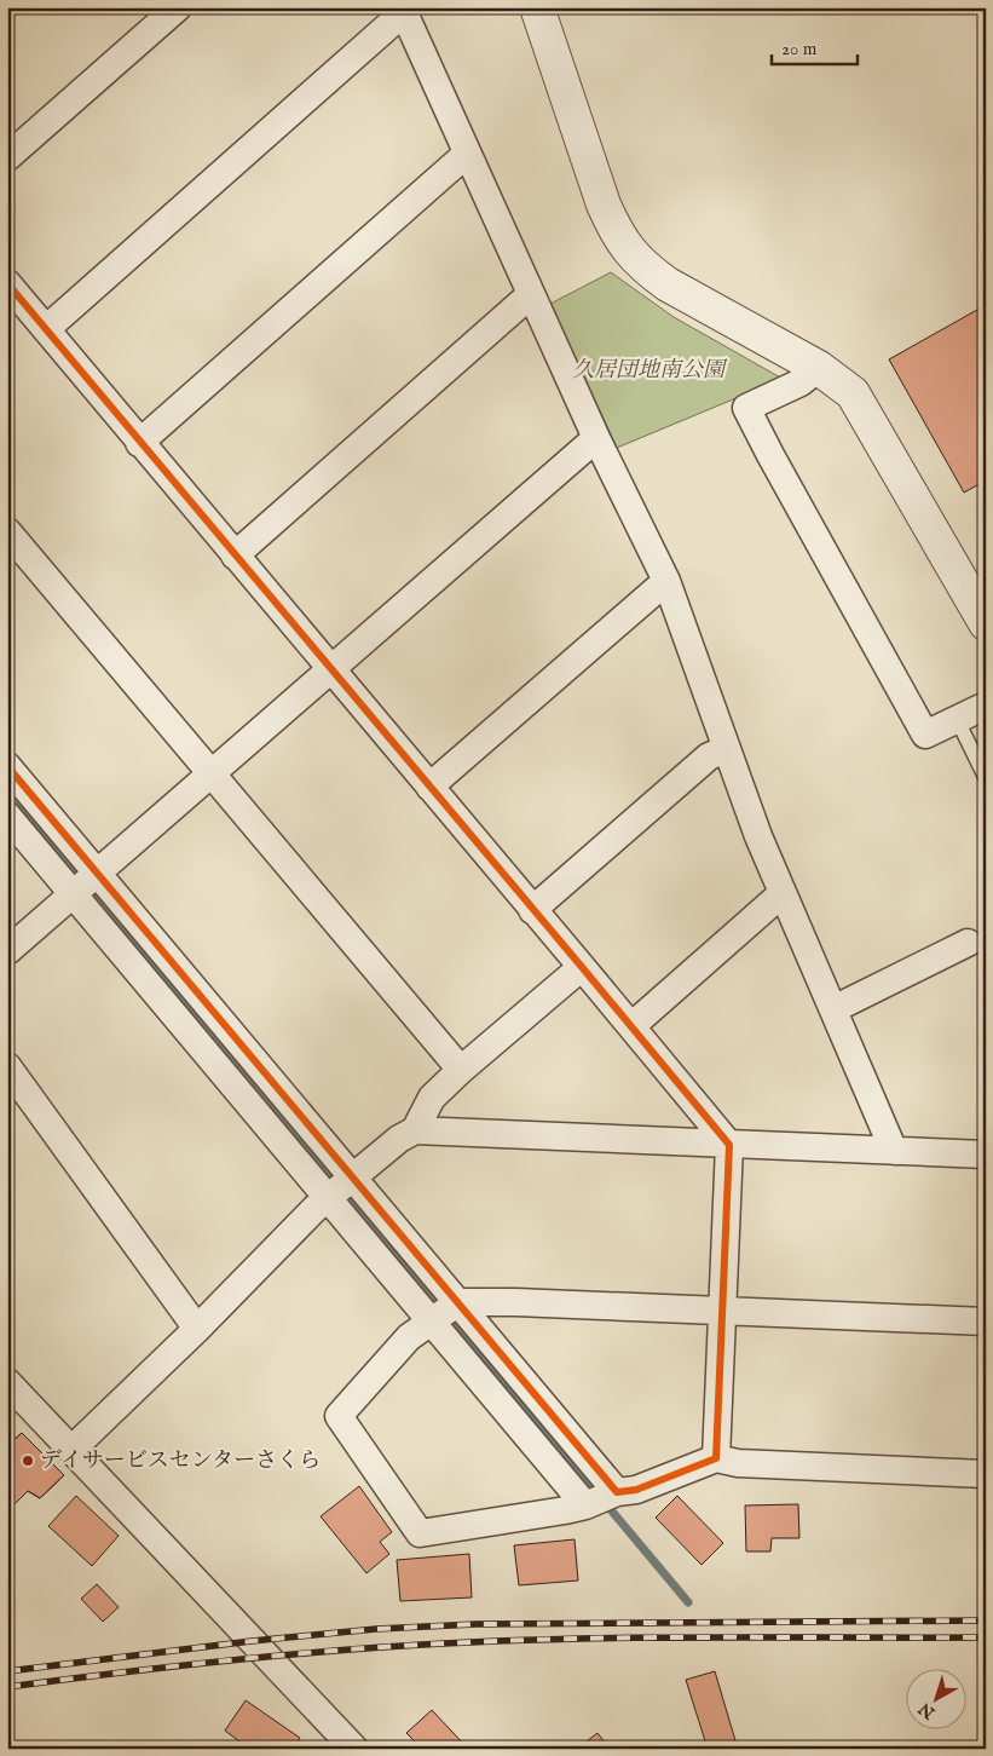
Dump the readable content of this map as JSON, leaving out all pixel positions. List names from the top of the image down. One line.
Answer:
{"parks":["久居団地南公園"],"places":["デイサービスセンターさくら"],"scale_bar":"20 m","north":"bottom left"}
